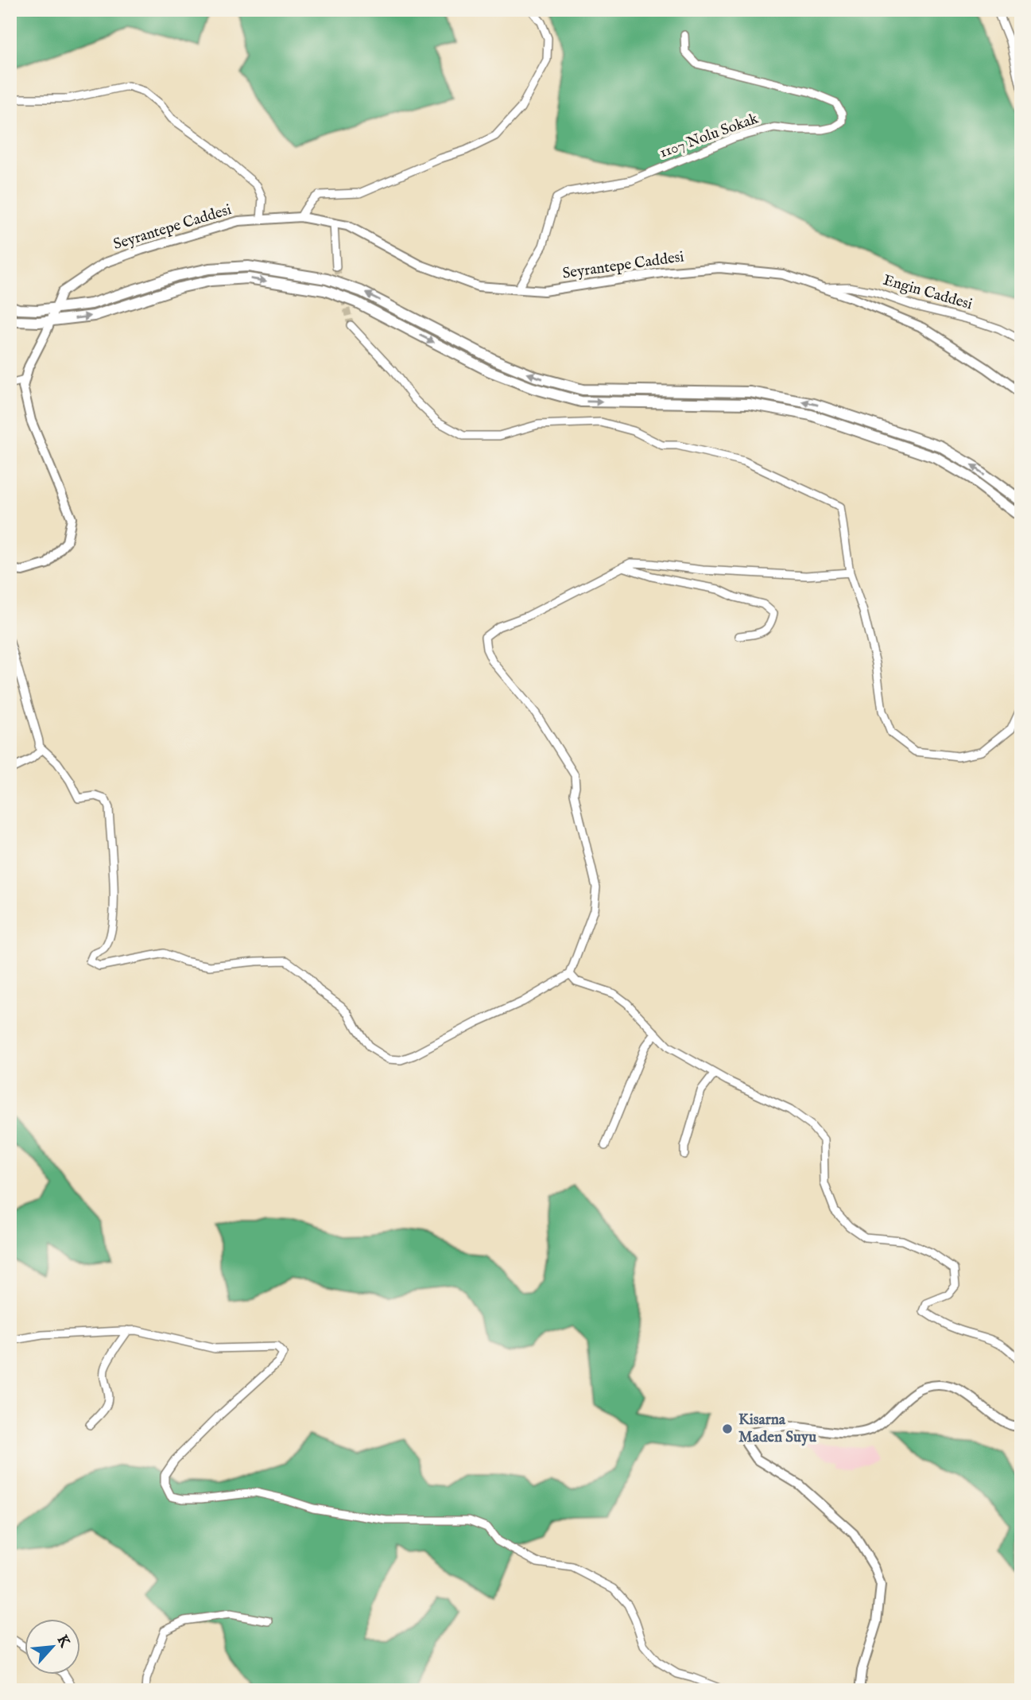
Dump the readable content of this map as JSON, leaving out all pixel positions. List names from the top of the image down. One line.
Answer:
{"streets":{"street":["1107 Nolu Sokak","Seyrantepe Caddesi","Engin Caddesi"]},"crossings":[["1107 Nolu Sokak","Seyrantepe Caddesi"],["Seyrantepe Caddesi","Engin Caddesi"]],"places":["Kisarna Maden Suyu"],"north":"top right"}
